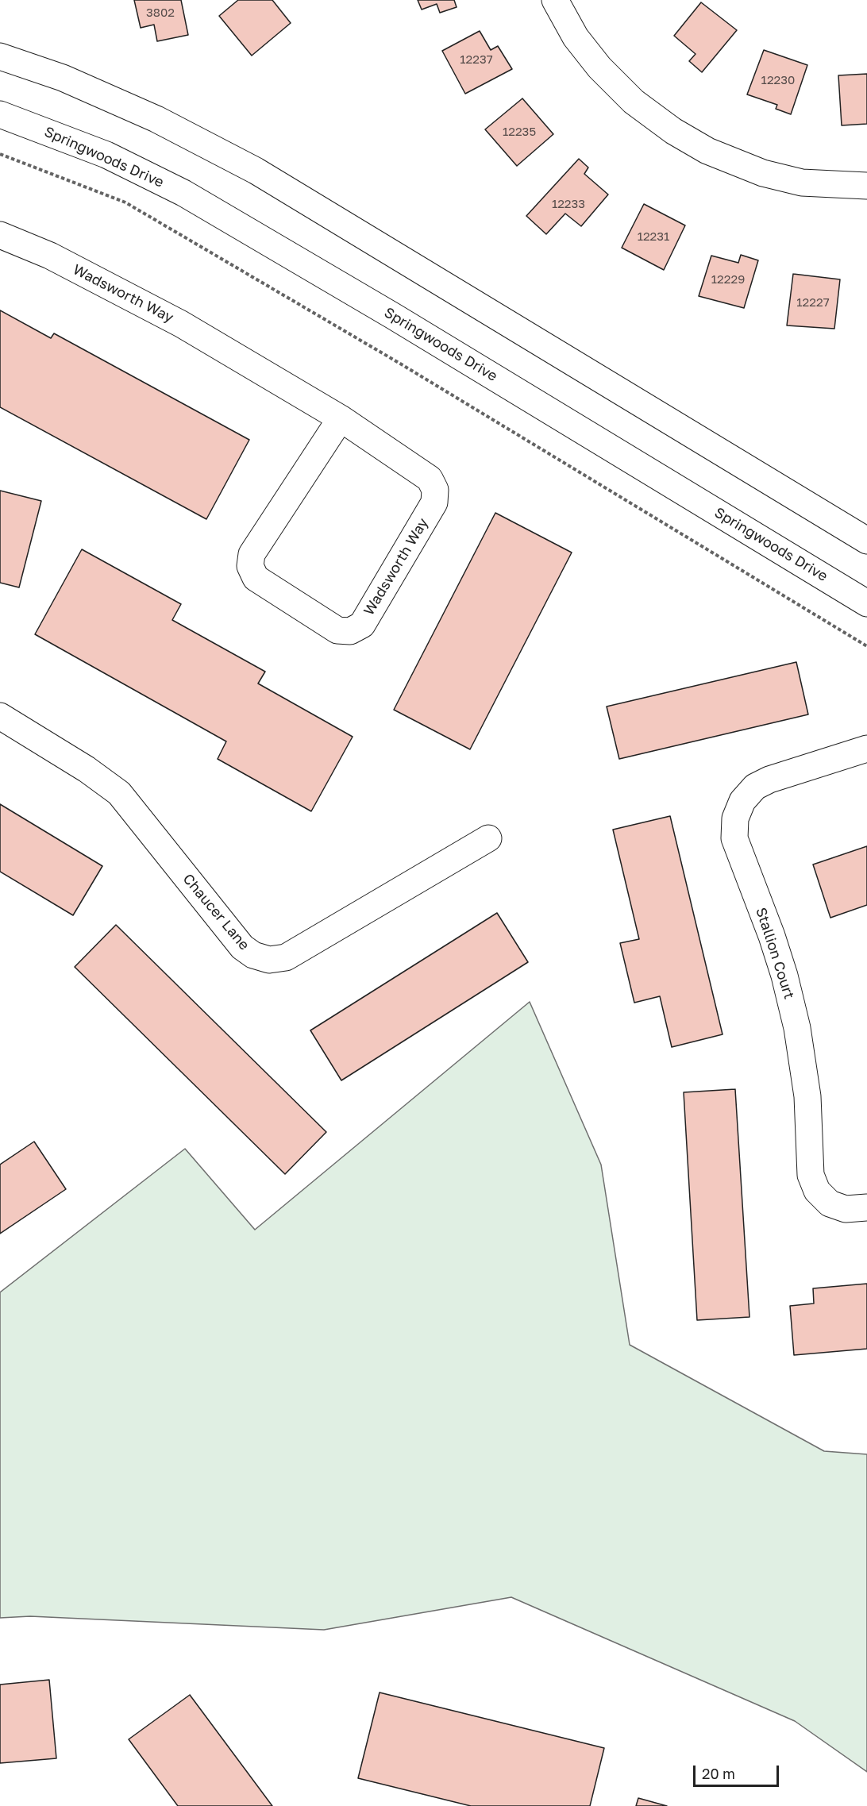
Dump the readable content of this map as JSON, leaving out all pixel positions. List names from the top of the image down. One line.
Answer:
{"streets":{"street":["Springwoods Drive","Wadsworth Way","Chaucer Lane","Stallion Court"]},"house_numbers":["3802","12237","12230","12235","12233","12231","12229","12227"],"scale_bar":"20 m"}
